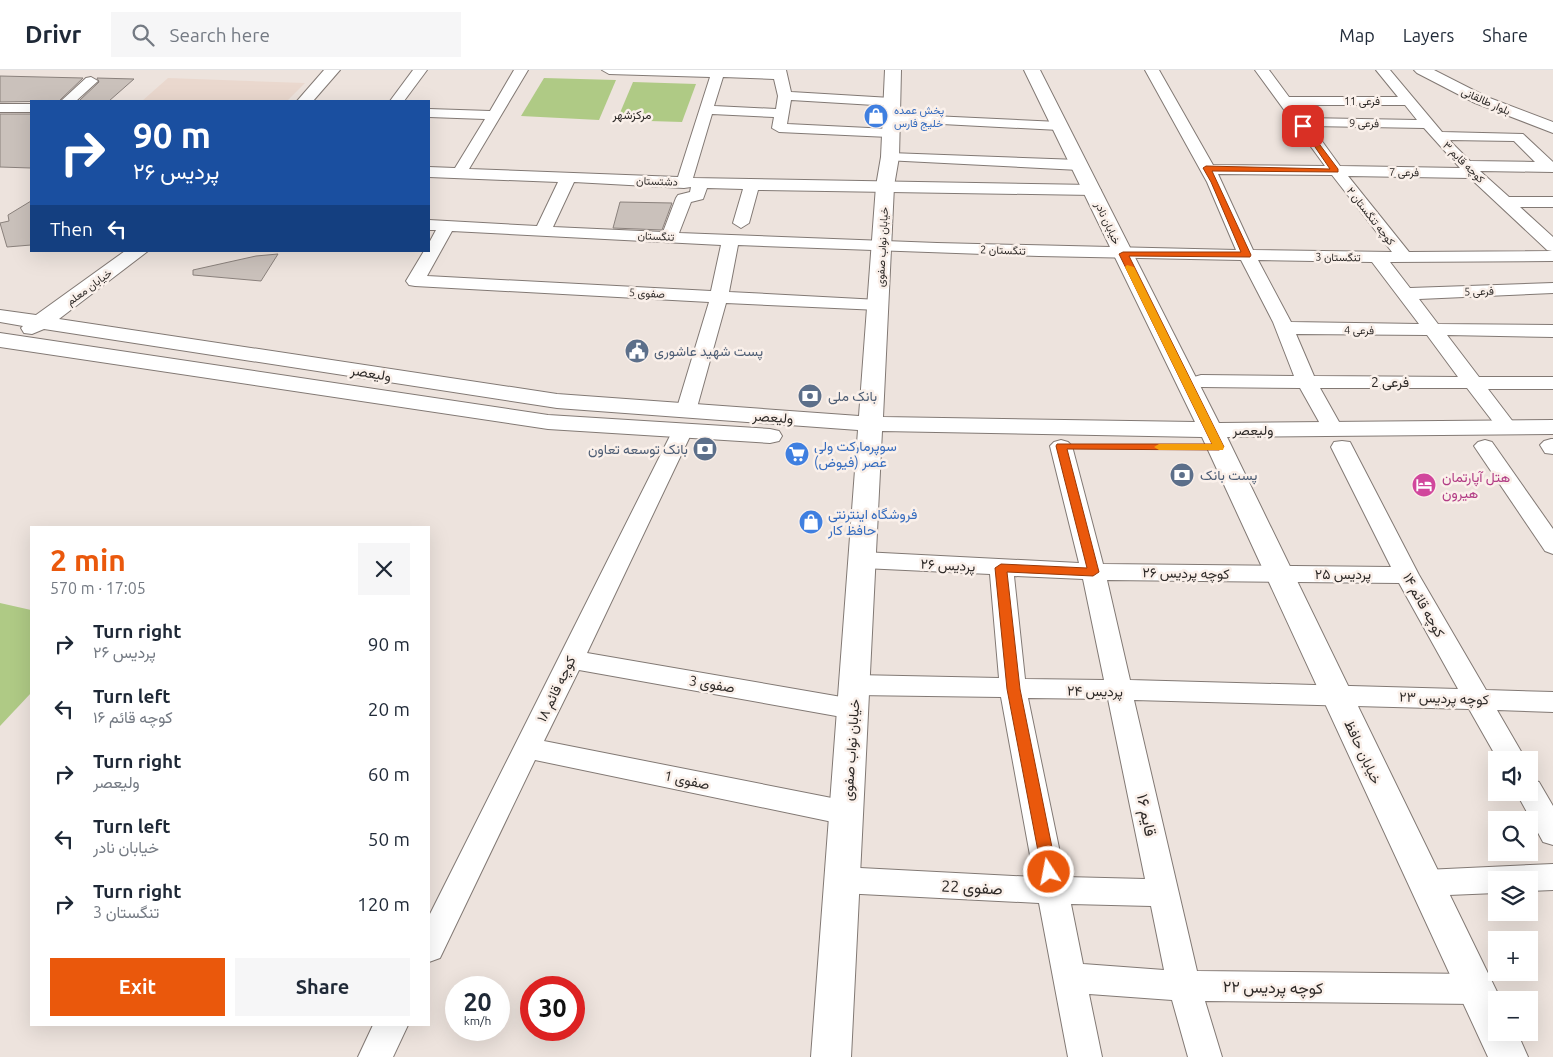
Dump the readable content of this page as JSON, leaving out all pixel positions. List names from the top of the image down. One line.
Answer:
{"streets":{"main road":["بلوار طالقانی","خیابان نادر","خیابان نواب صفوی","خیابان معلم","ولیعصر","خیابان حافظ"],"street":["فرعی 11","فرعی 9","کوچه قایم ۳","فرعی 7","دشتستان","کوچه تنگستان ۲","تنگستان","تنگستان 2","تنگستان 3","فرعی 5","صفوی 5","فرعی 4","فرعی 2","پردیس ۲۶","کوچه پردیس ۲۶","پردیس ۲۵","کوچه قائم ۱۴","صفوی 3","کوچه قائم ۱۸","پردیس ۲۴","کوچه پردیس ۲۳","صفوی 1","قایم ۱۶","صفوی 22","کوچه پردیس ۲۲"]},"crossings":[["فرعی 11","کوچه قایم ۳"],["فرعی 11","کوچه تنگستان ۲"],["فرعی 9","کوچه قایم ۳"],["فرعی 9","فرعی 7"],["فرعی 9","کوچه تنگستان ۲"],["کوچه قایم ۳","فرعی 7"],["فرعی 7","کوچه تنگستان ۲"],["فرعی 7","کوچه قائم ۱۴"],["دشتستان","خیابان نادر"],["دشتستان","خیابان نواب صفوی"],["کوچه تنگستان ۲","تنگستان 3"],["خیابان نادر","تنگستان 2"],["خیابان نادر","تنگستان 3"],["خیابان نادر","ولیعصر"],["خیابان نادر","خیابان حافظ"],["تنگستان","خیابان نواب صفوی"],["تنگستان","تنگستان 2"],["تنگستان","صفوی 5"],["تنگستان","کوچه قائم ۱۸"],["خیابان نواب صفوی","تنگستان 2"],["خیابان نواب صفوی","صفوی 5"],["خیابان نواب صفوی","ولیعصر"],["خیابان نواب صفوی","پردیس ۲۶"],["خیابان نواب صفوی","صفوی 3"],["خیابان نواب صفوی","پردیس ۲۴"],["خیابان نواب صفوی","صفوی 1"],["خیابان نواب صفوی","صفوی 22"],["تنگستان 2","تنگستان 3"],["تنگستان 3","کوچه قائم ۱۴"],["خیابان معلم","ولیعصر"],["صفوی 5","کوچه قائم ۱۸"],["فرعی 4","کوچه قائم ۱۴"],["ولیعصر","کوچه قائم ۱۴"],["ولیعصر","کوچه قائم ۱۸"],["ولیعصر","خیابان حافظ"],["ولیعصر","قایم ۱۶"],["فرعی 2","کوچه قائم ۱۴"],["پردیس ۲۶","کوچه پردیس ۲۶"],["پردیس ۲۶","قایم ۱۶"],["کوچه پردیس ۲۶","پردیس ۲۵"],["کوچه پردیس ۲۶","خیابان حافظ"],["کوچه پردیس ۲۶","قایم ۱۶"],["پردیس ۲۵","کوچه قائم ۱۴"],["پردیس ۲۵","خیابان حافظ"],["کوچه قائم ۱۴","کوچه پردیس ۲۳"],["صفوی 3","کوچه قائم ۱۸"],["صفوی 3","پردیس ۲۴"],["کوچه قائم ۱۸","صفوی 1"],["پردیس ۲۴","کوچه پردیس ۲۳"],["پردیس ۲۴","خیابان حافظ"],["پردیس ۲۴","قایم ۱۶"],["کوچه پردیس ۲۳","خیابان حافظ"],["خیابان حافظ","کوچه پردیس ۲۲"],["قایم ۱۶","صفوی 22"],["قایم ۱۶","کوچه پردیس ۲۲"]],"districts":["مرکزشهر"],"places":{"shop":["پخش عمده خلیج فارس","فروشگاه اینترنتی حافظ کار"],"public building":["پست شهید عاشوری"],"bank":["بانک ملی","بانک توسعه تعاون","پست بانک"],"supermarket":["سوپرمارکت ولی عصر (فیوض)"],"hotel":["هتل آپارتمان هیرون"]},"page":{"header":"Drivr","search":"Search here","nav":["Map","Layers","Share"],"turn":["90 m","پردیس ۲۶"],"then":"Then","heading":["2 min","570 m · 17:05"],"list":[{"name":"Turn right","note":"پردیس ۲۶","value":"90 m"},{"name":"Turn left","note":"کوچه قائم ۱۶","value":"20 m"},{"name":"Turn right","note":"ولیعصر","value":"60 m"},{"name":"Turn left","note":"خیابان نادر","value":"50 m"},{"name":"Turn right","note":"تنگستان 3","value":"120 m"}],"map_buttons":["+","−"],"buttons":["Exit","Share"],"speed":"20 km/h","limit":"30"}}
